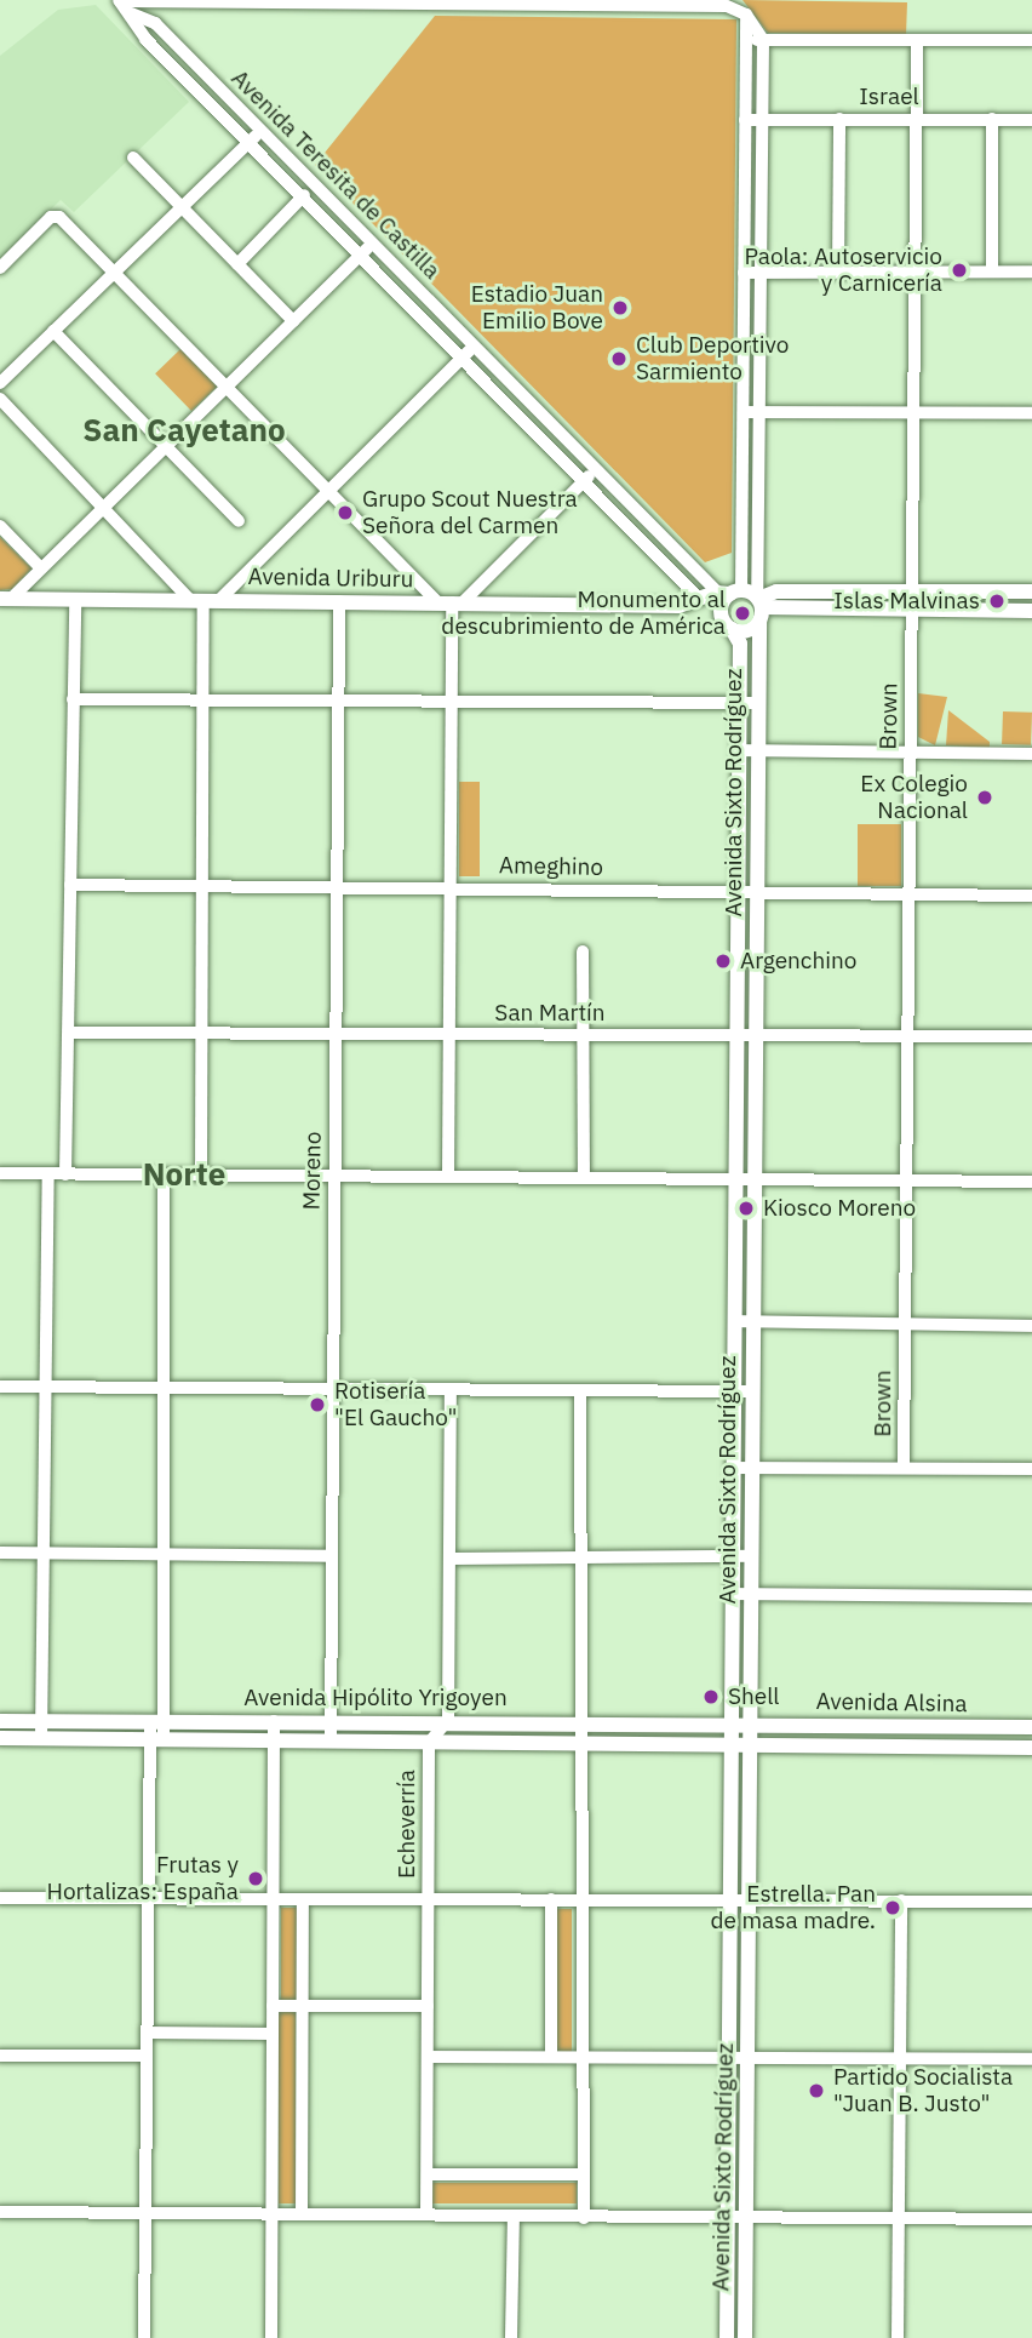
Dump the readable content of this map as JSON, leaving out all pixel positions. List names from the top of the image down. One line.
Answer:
{"streets":{"main road":["Avenida Teresita de Castilla","Avenida Uriburu","Avenida Sixto Rodríguez","Avenida Hipólito Yrigoyen","Avenida Alsina"],"street":["Israel","Brown","Ameghino","San Martín","Moreno","Echeverría"]},"crossings":[["Israel","Brown"],["Israel","Avenida Sixto Rodríguez"],["Avenida Teresita de Castilla","Avenida Uriburu"],["Avenida Teresita de Castilla","Avenida Sixto Rodríguez"],["Avenida Uriburu","Moreno"],["Brown","Ameghino"],["Brown","San Martín"],["Avenida Sixto Rodríguez","Ameghino"],["Avenida Sixto Rodríguez","San Martín"],["Avenida Sixto Rodríguez","Avenida Hipólito Yrigoyen"],["Avenida Sixto Rodríguez","Avenida Alsina"],["Ameghino","Moreno"],["San Martín","Moreno"],["Moreno","Avenida Hipólito Yrigoyen"],["Avenida Hipólito Yrigoyen","Avenida Alsina"],["Avenida Hipólito Yrigoyen","Echeverría"]],"districts":["San Cayetano","Norte"],"places":["Paola: Autoservicio y Carnicería","Estadio Juan Emilio Bove","Club Deportivo Sarmiento","Grupo Scout Nuestra Señora del Carmen","Islas Malvinas","Monumento al descubrimiento de América","Ex Colegio Nacional","Argenchino","Kiosco Moreno","Rotisería \"El Gaucho\"","Shell","Frutas y Hortalizas: España","Estrella. Pan de masa madre.","Partido Socialista \"Juan B. Justo\""]}
